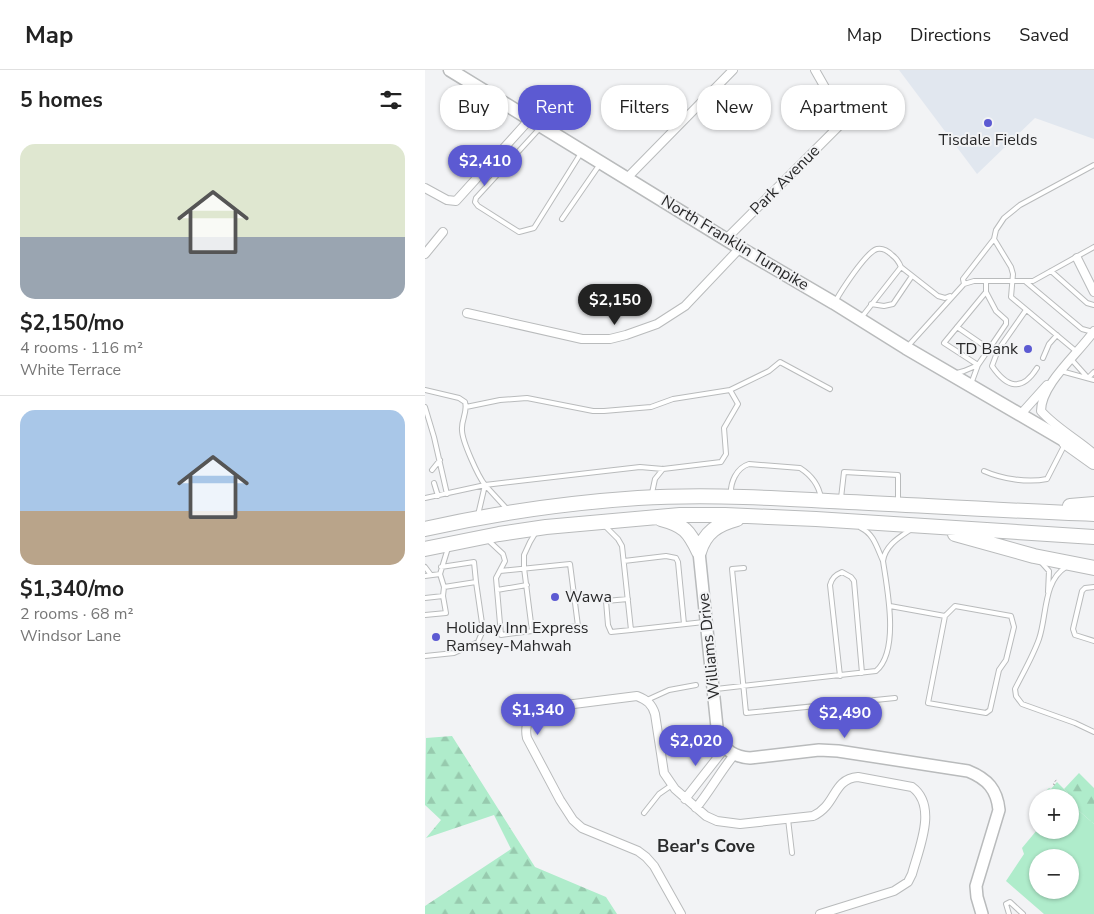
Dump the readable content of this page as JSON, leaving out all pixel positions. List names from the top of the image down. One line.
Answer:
{"streets":{"main road":["North Franklin Turnpike"],"street":["Park Avenue","Williams Drive"]},"crossings":[["Park Avenue","North Franklin Turnpike"]],"districts":["Bear's Cove"],"places":["Tisdale Fields","TD Bank","Wawa","Holiday Inn Express Ramsey-Mahwah"],"page":{"header":"Map","nav":["Map","Directions","Saved"],"heading":"5 homes","chip":["Buy","Rent","Filters","New","Apartment"],"list":[{"name":"$2,150/mo","note":"4 rooms · 116 m² · White Terrace"},{"name":"$1,340/mo","note":"2 rooms · 68 m² · Windsor Lane"}],"price":["$2,410","$2,150","$1,340","$2,490","$2,020"],"map_buttons":["+","−"]}}
